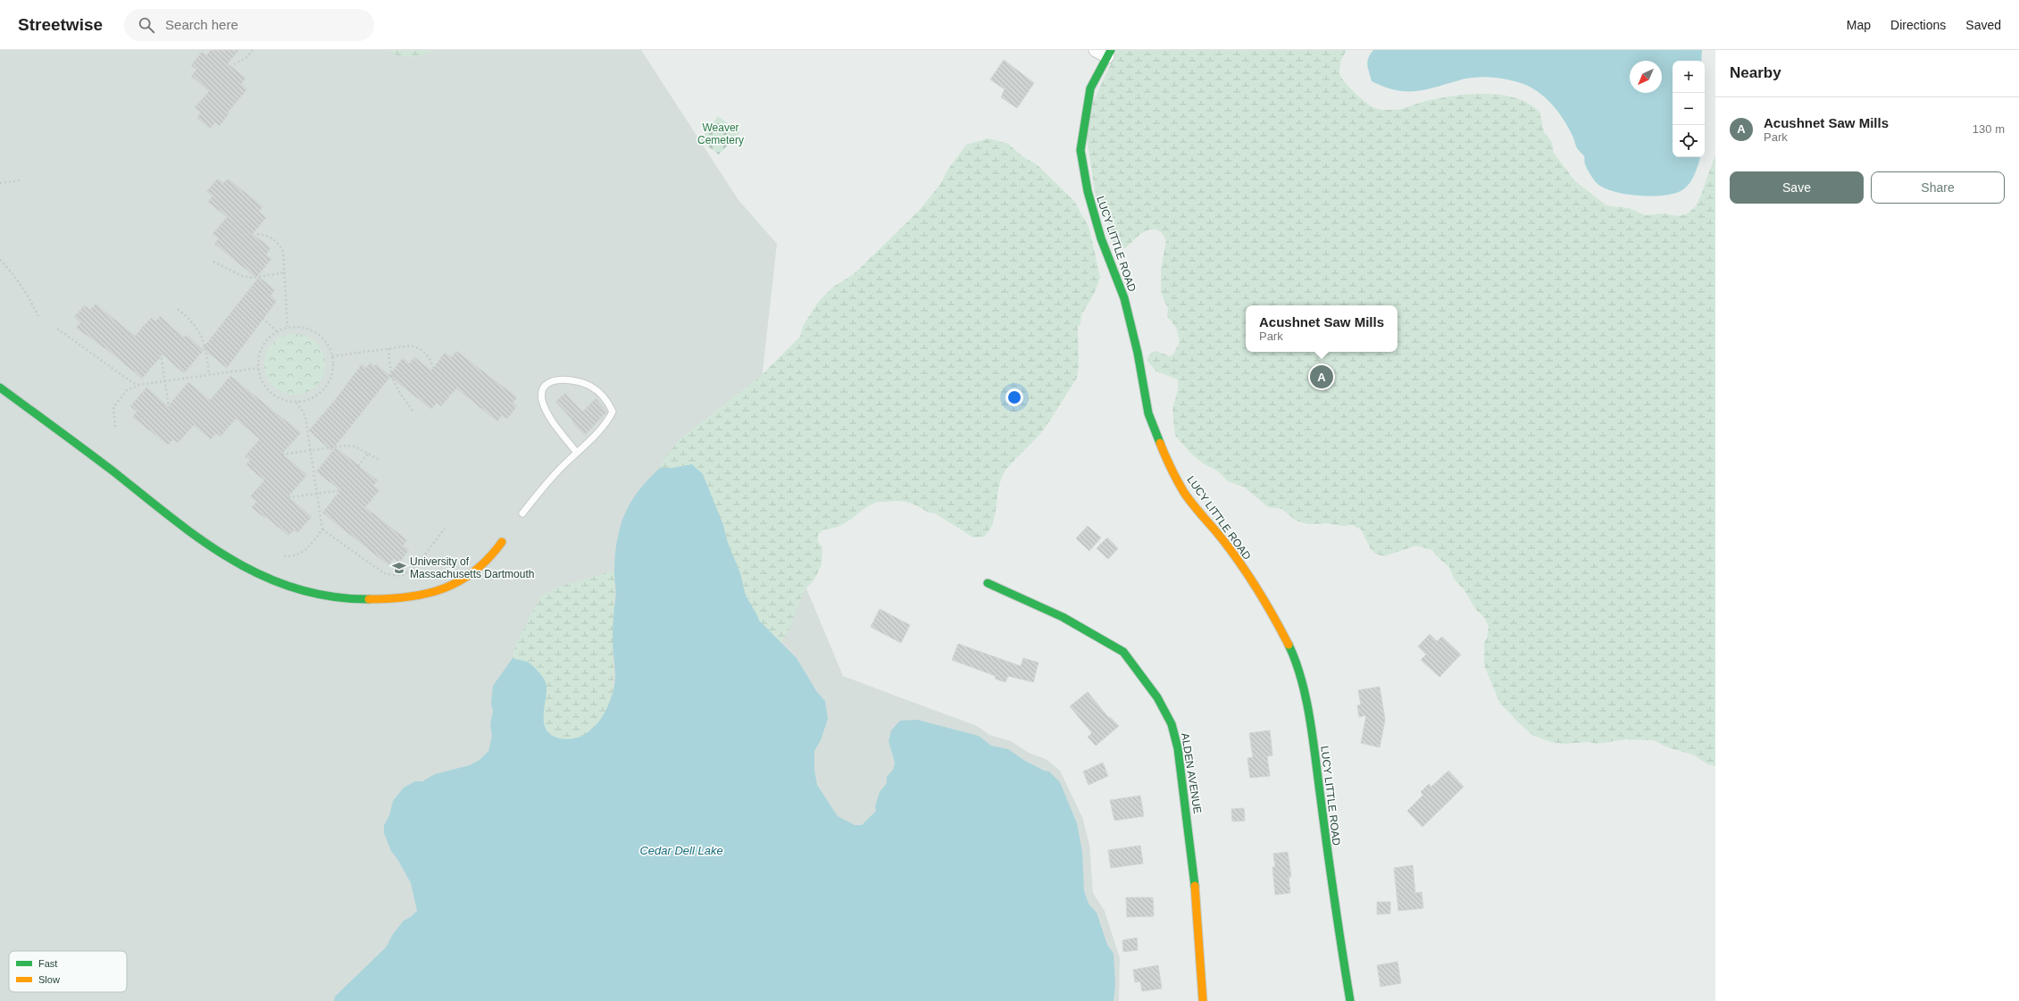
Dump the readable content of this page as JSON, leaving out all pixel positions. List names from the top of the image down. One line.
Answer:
{"streets":{"street":["LUCY LITTLE ROAD","ALDEN AVENUE"]},"water":["Cedar Dell Lake"],"parks":["Weaver Cemetery"],"places":{"school or university":["University of Massachusetts Dartmouth"]},"legend":["Fast","Slow"],"north":"bottom left","page":{"header":"Streetwise","search":"Search here","nav":["Map","Directions","Saved"],"heading":"Nearby","map_buttons":["+","−"],"list":[{"mark":"A","name":"Acushnet Saw Mills","note":"Park","value":"130 m"}],"buttons":["Save","Share"],"popup":["Acushnet Saw Mills","Park"],"pins":"A"}}
